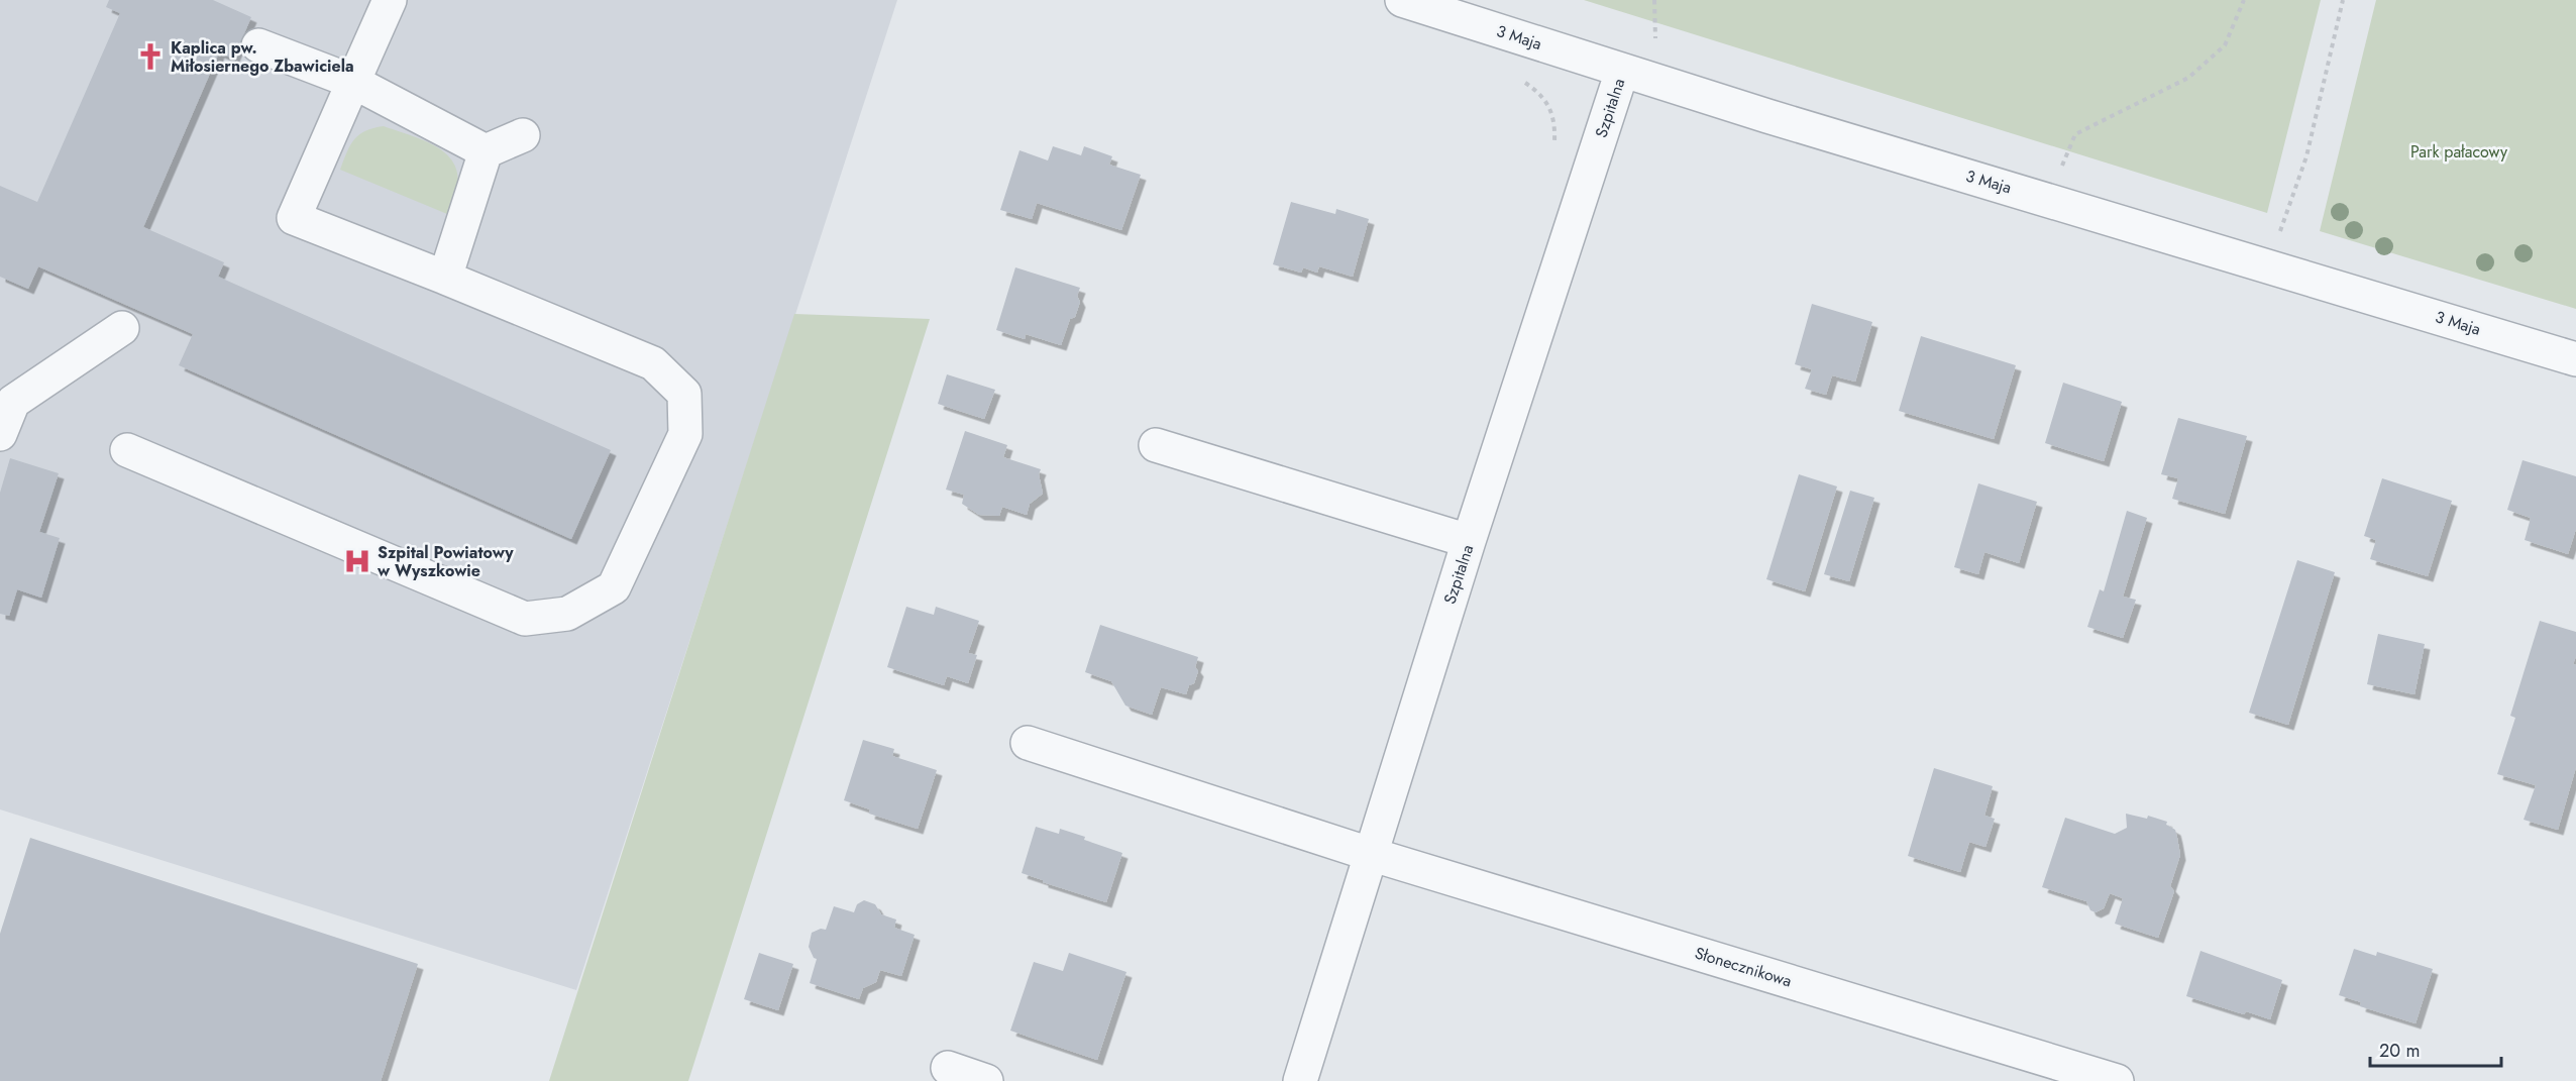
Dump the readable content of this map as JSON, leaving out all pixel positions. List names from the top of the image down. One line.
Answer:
{"streets":{"street":["3 Maja","Szpitalna","Słonecznikowa"]},"crossings":[["3 Maja","Szpitalna"],["Szpitalna","Słonecznikowa"]],"parks":["Park pałacowy"],"places":{"church":["Kaplica pw. Miłosiernego Zbawiciela"],"hospital":["Szpital Powiatowy w Wyszkowie"]},"scale_bar":"20 m"}
